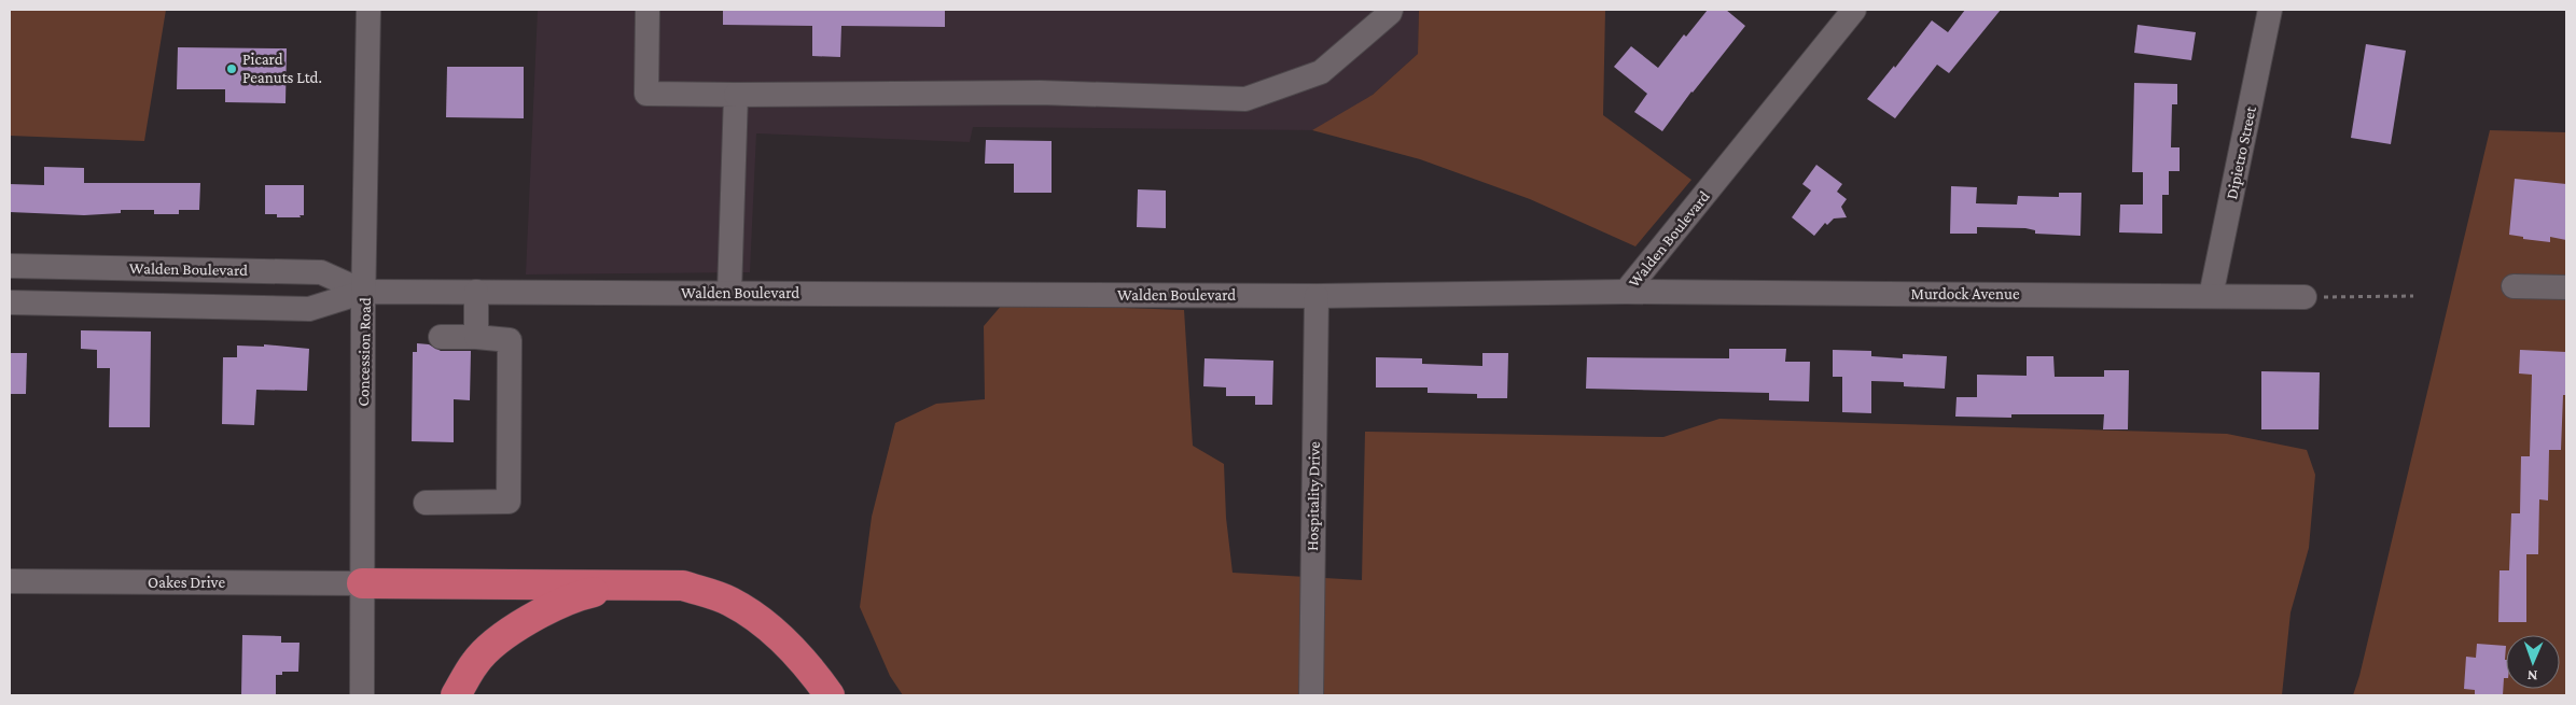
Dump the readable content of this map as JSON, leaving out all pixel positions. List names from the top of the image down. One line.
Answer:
{"streets":{"street":["Dipietro Street","Walden Boulevard","Murdock Avenue","Concession Road","Hospitality Drive","Oakes Drive"]},"crossings":[["Dipietro Street","Murdock Avenue"],["Walden Boulevard","Murdock Avenue"],["Walden Boulevard","Concession Road"],["Walden Boulevard","Hospitality Drive"],["Concession Road","Oakes Drive"]],"places":["Picard Peanuts Ltd."],"north":"bottom"}
